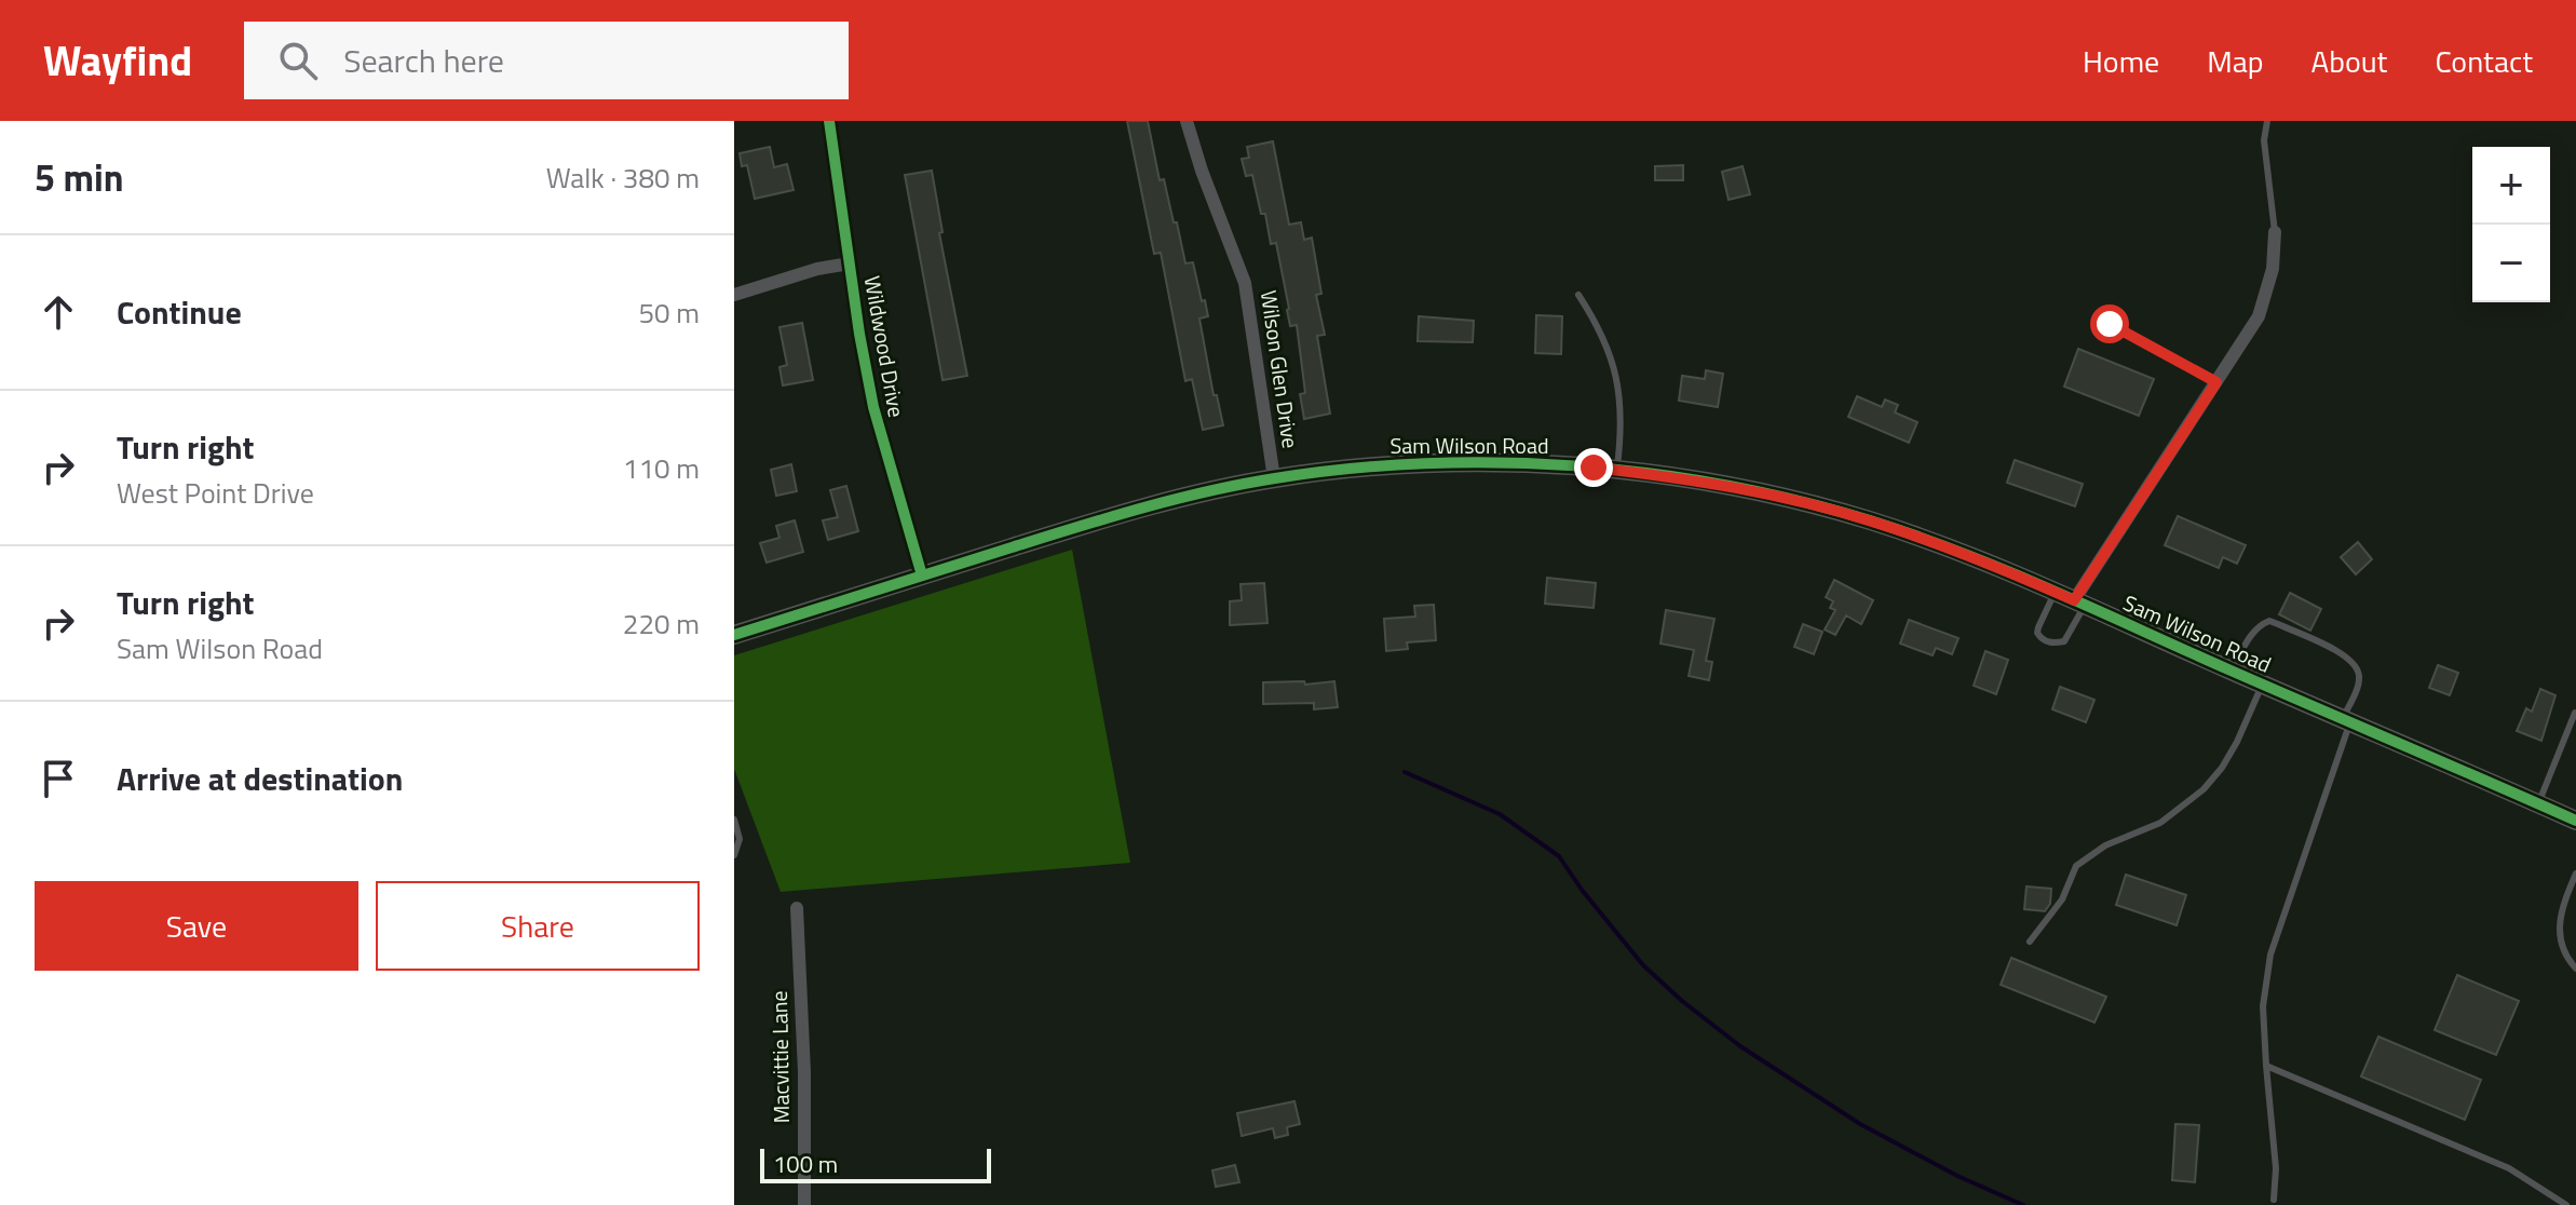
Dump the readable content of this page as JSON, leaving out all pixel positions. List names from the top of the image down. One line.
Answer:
{"streets":{"street":["Wildwood Drive","Wilson Glen Drive","Sam Wilson Road","Macvittie Lane"]},"crossings":[["Wildwood Drive","Sam Wilson Road"],["Wilson Glen Drive","Sam Wilson Road"]],"scale_bar":"100 m","page":{"header":"Wayfind","search":"Search here","nav":["Home","Map","About","Contact"],"heading":["5 min","Walk · 380 m"],"map_buttons":["+","−"],"list":[["Continue","50 m"],["Turn right","West Point Drive","110 m"],["Turn right","Sam Wilson Road","220 m"],"Arrive at destination"],"buttons":["Save","Share"],"scale":"100 m"}}
